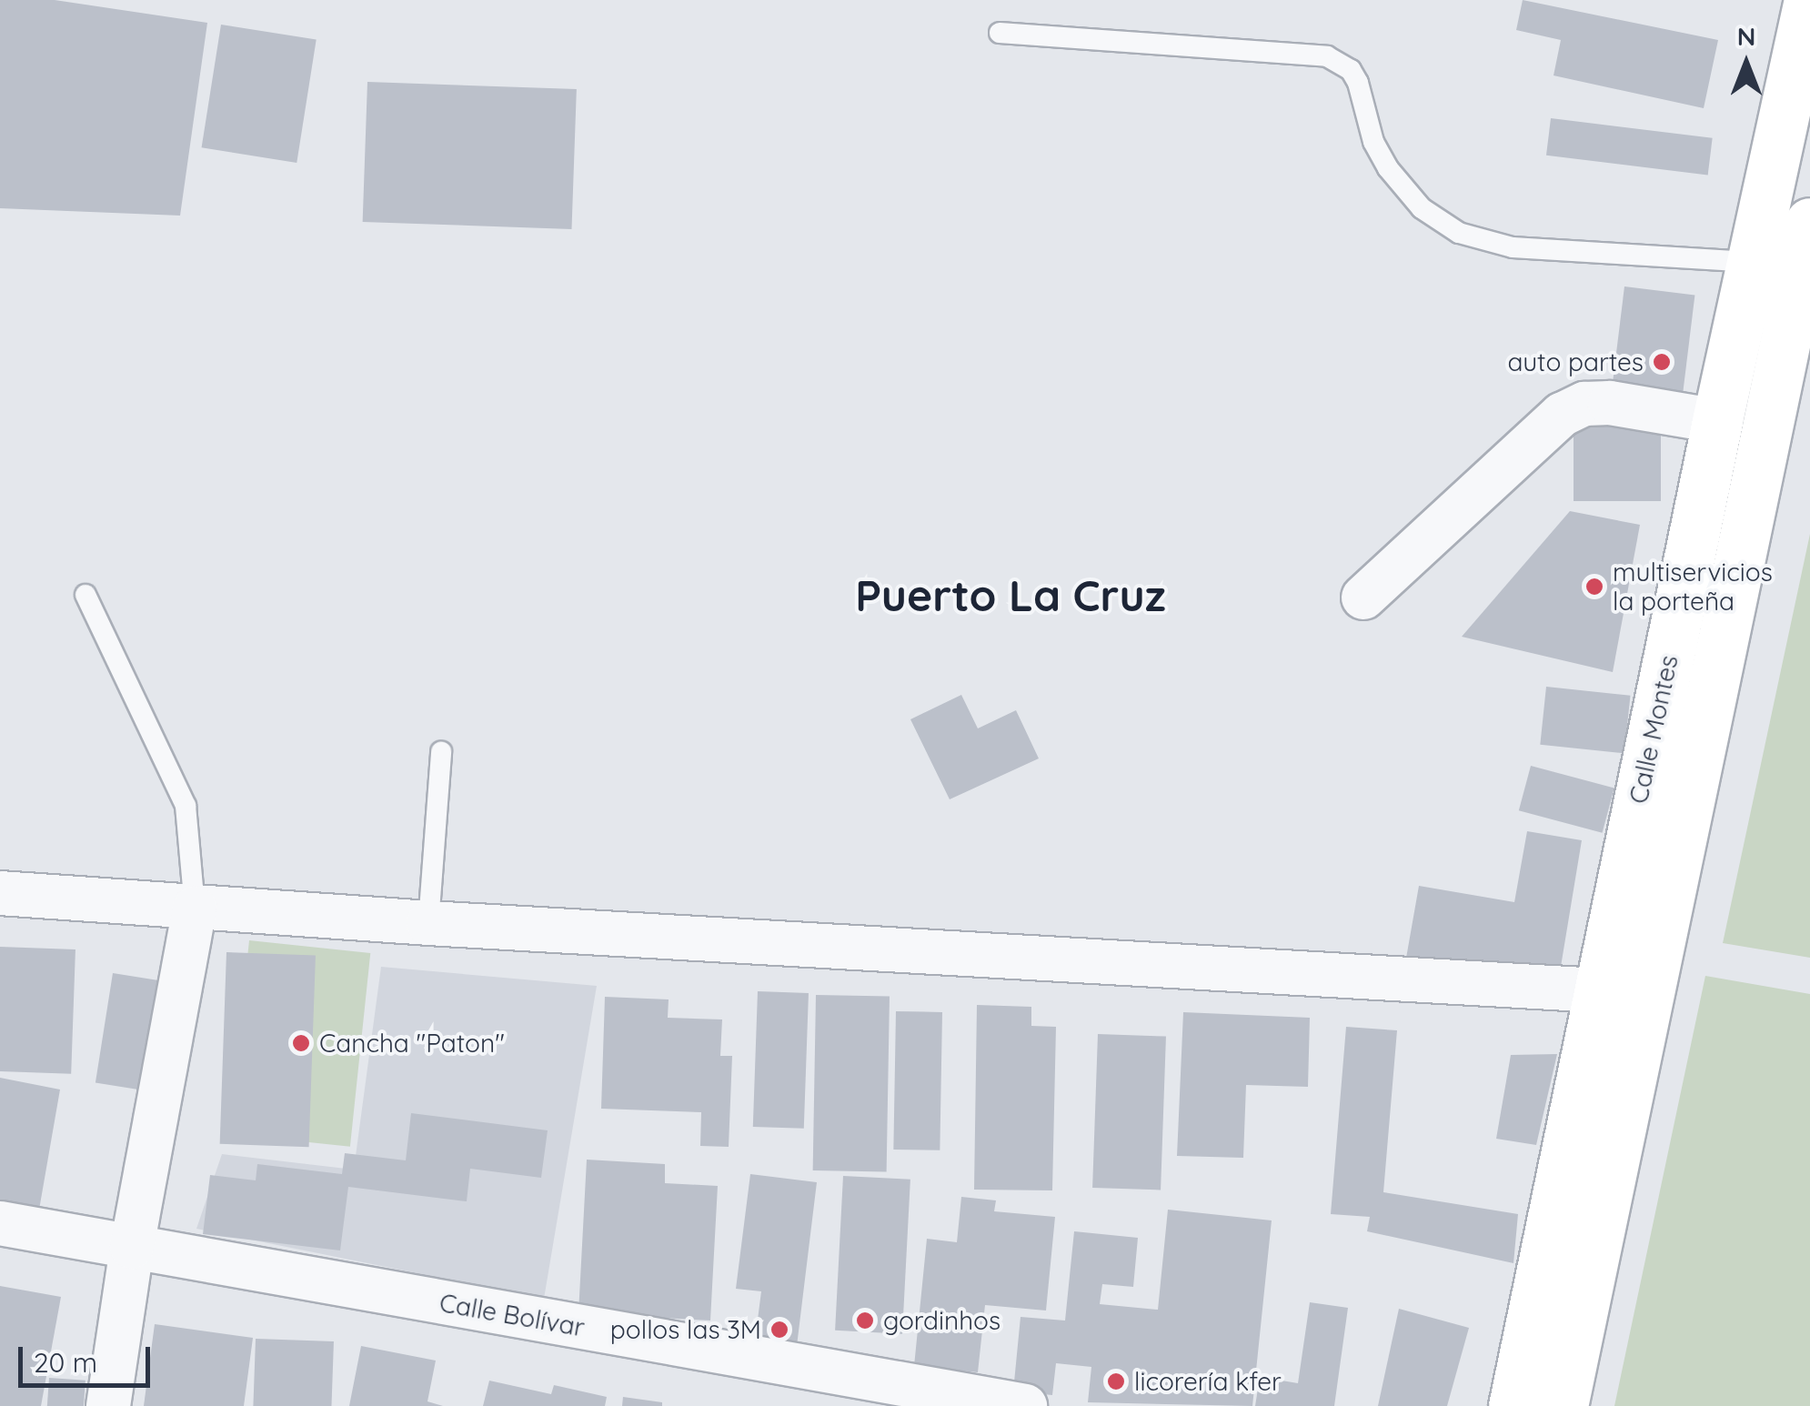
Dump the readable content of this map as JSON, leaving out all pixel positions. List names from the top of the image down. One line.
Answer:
{"streets":{"street":["Calle Montes","Calle Bolívar"]},"districts":["Puerto La Cruz"],"places":["auto partes","multiservicios la porteña","Cancha \"Paton\"","gordinhos","pollos las 3M","licorería kfer"],"scale_bar":"20 m","north":"top"}
